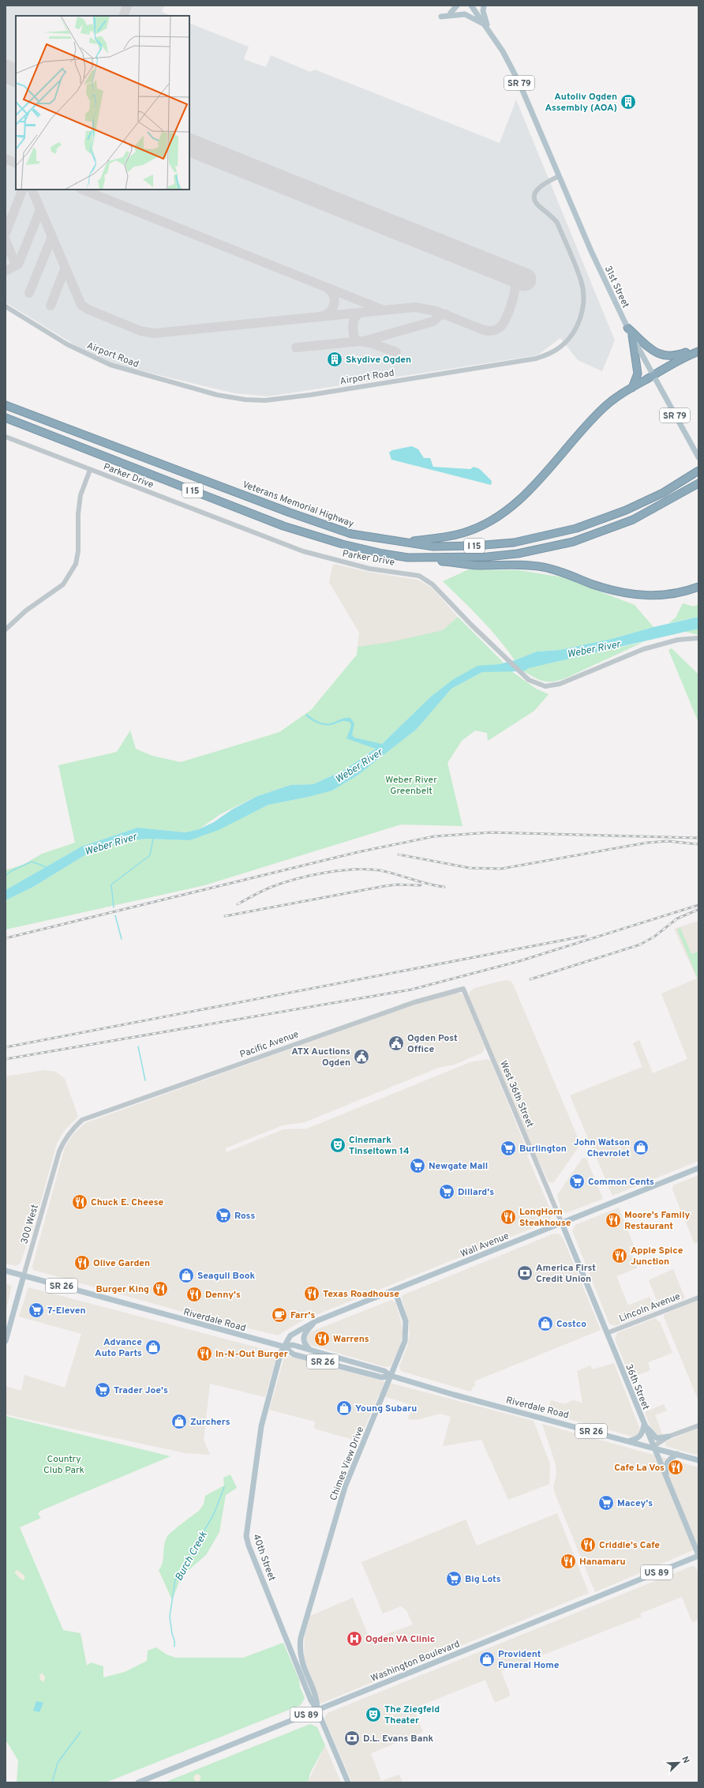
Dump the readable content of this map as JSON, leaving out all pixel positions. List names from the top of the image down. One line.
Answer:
{"streets":{"highway":["I 15","Veterans Memorial Highway"],"main road":["SR 79","31st Street","300 West","Wall Avenue","SR 26","Riverdale Road","36th Street","Chimes View Drive","40th Street","US 89","Washington Boulevard"],"street":["Airport Road","Parker Drive","Pacific Avenue","West 36th Street","Lincoln Avenue"]},"crossings":[["SR 79","31st Street"],["31st Street","Airport Road"],["Pacific Avenue","West 36th Street"],["Pacific Avenue","300 West"],["West 36th Street","Wall Avenue"],["West 36th Street","36th Street"],["300 West","SR 26"],["300 West","Riverdale Road"],["Wall Avenue","Riverdale Road"],["Wall Avenue","36th Street"],["Wall Avenue","Chimes View Drive"],["Wall Avenue","40th Street"],["SR 26","Riverdale Road"],["Lincoln Avenue","36th Street"],["Riverdale Road","36th Street"],["Riverdale Road","Chimes View Drive"],["Riverdale Road","40th Street"],["36th Street","Washington Boulevard"],["Chimes View Drive","40th Street"],["40th Street","Washington Boulevard"]],"water":["Weber River","Burch Creek"],"parks":["Weber River Greenbelt","Country Club Park"],"places":{"building":["Autoliv Ogden Assembly (AOA)","Skydive Ogden"],"public building":["Ogden Post Office","ATX Auctions Ogden"],"theatre":["Cinemark Tinseltown 14","The Ziegfeld Theater"],"shop":["John Watson Chevrolet","Seagull Book","Costco","Advance Auto Parts","Young Subaru","Zurchers","Provident Funeral Home"],"supermarket":["Burlington","Newgate Mall","Common Cents","Dillard's","Ross","7-Eleven","Trader Joe's","Macey's","Big Lots"],"restaurant":["Chuck E. Cheese","LongHorn Steakhouse","Moore's Family Restaurant","Apple Spice Junction","Olive Garden","Burger King","Texas Roadhouse","Denny's","Warrens","In-N-Out Burger","Cafe La Vos","Criddle's Cafe","Hanamaru"],"bank":["America First Credit Union","D.L. Evans Bank"],"cafe":["Farr's"],"hospital":["Ogden VA Clinic"]},"north":"top right"}
